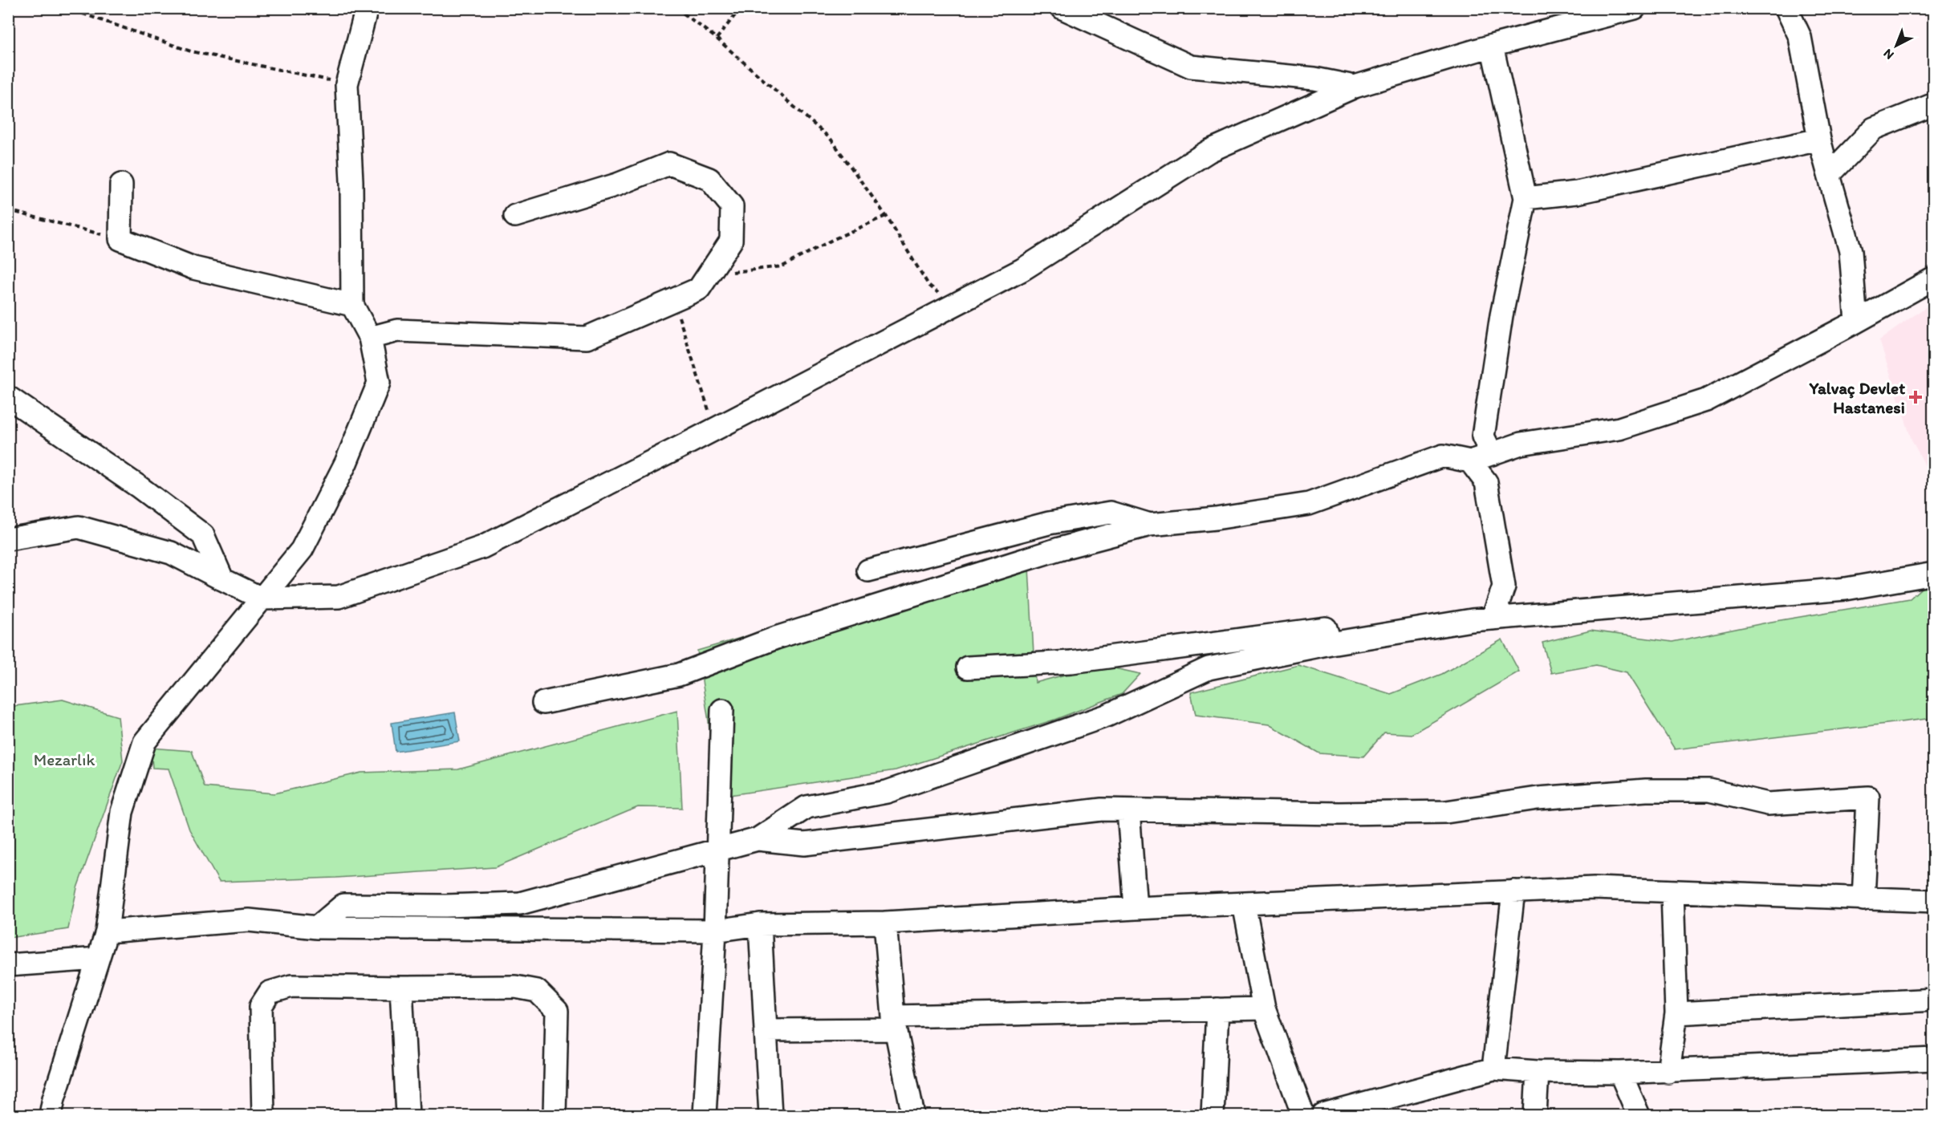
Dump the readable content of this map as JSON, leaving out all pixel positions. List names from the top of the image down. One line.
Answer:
{"parks":["Mezarlık"],"places":{"health":["Yalvaç Devlet Hastanesi"]},"north":"bottom left"}
